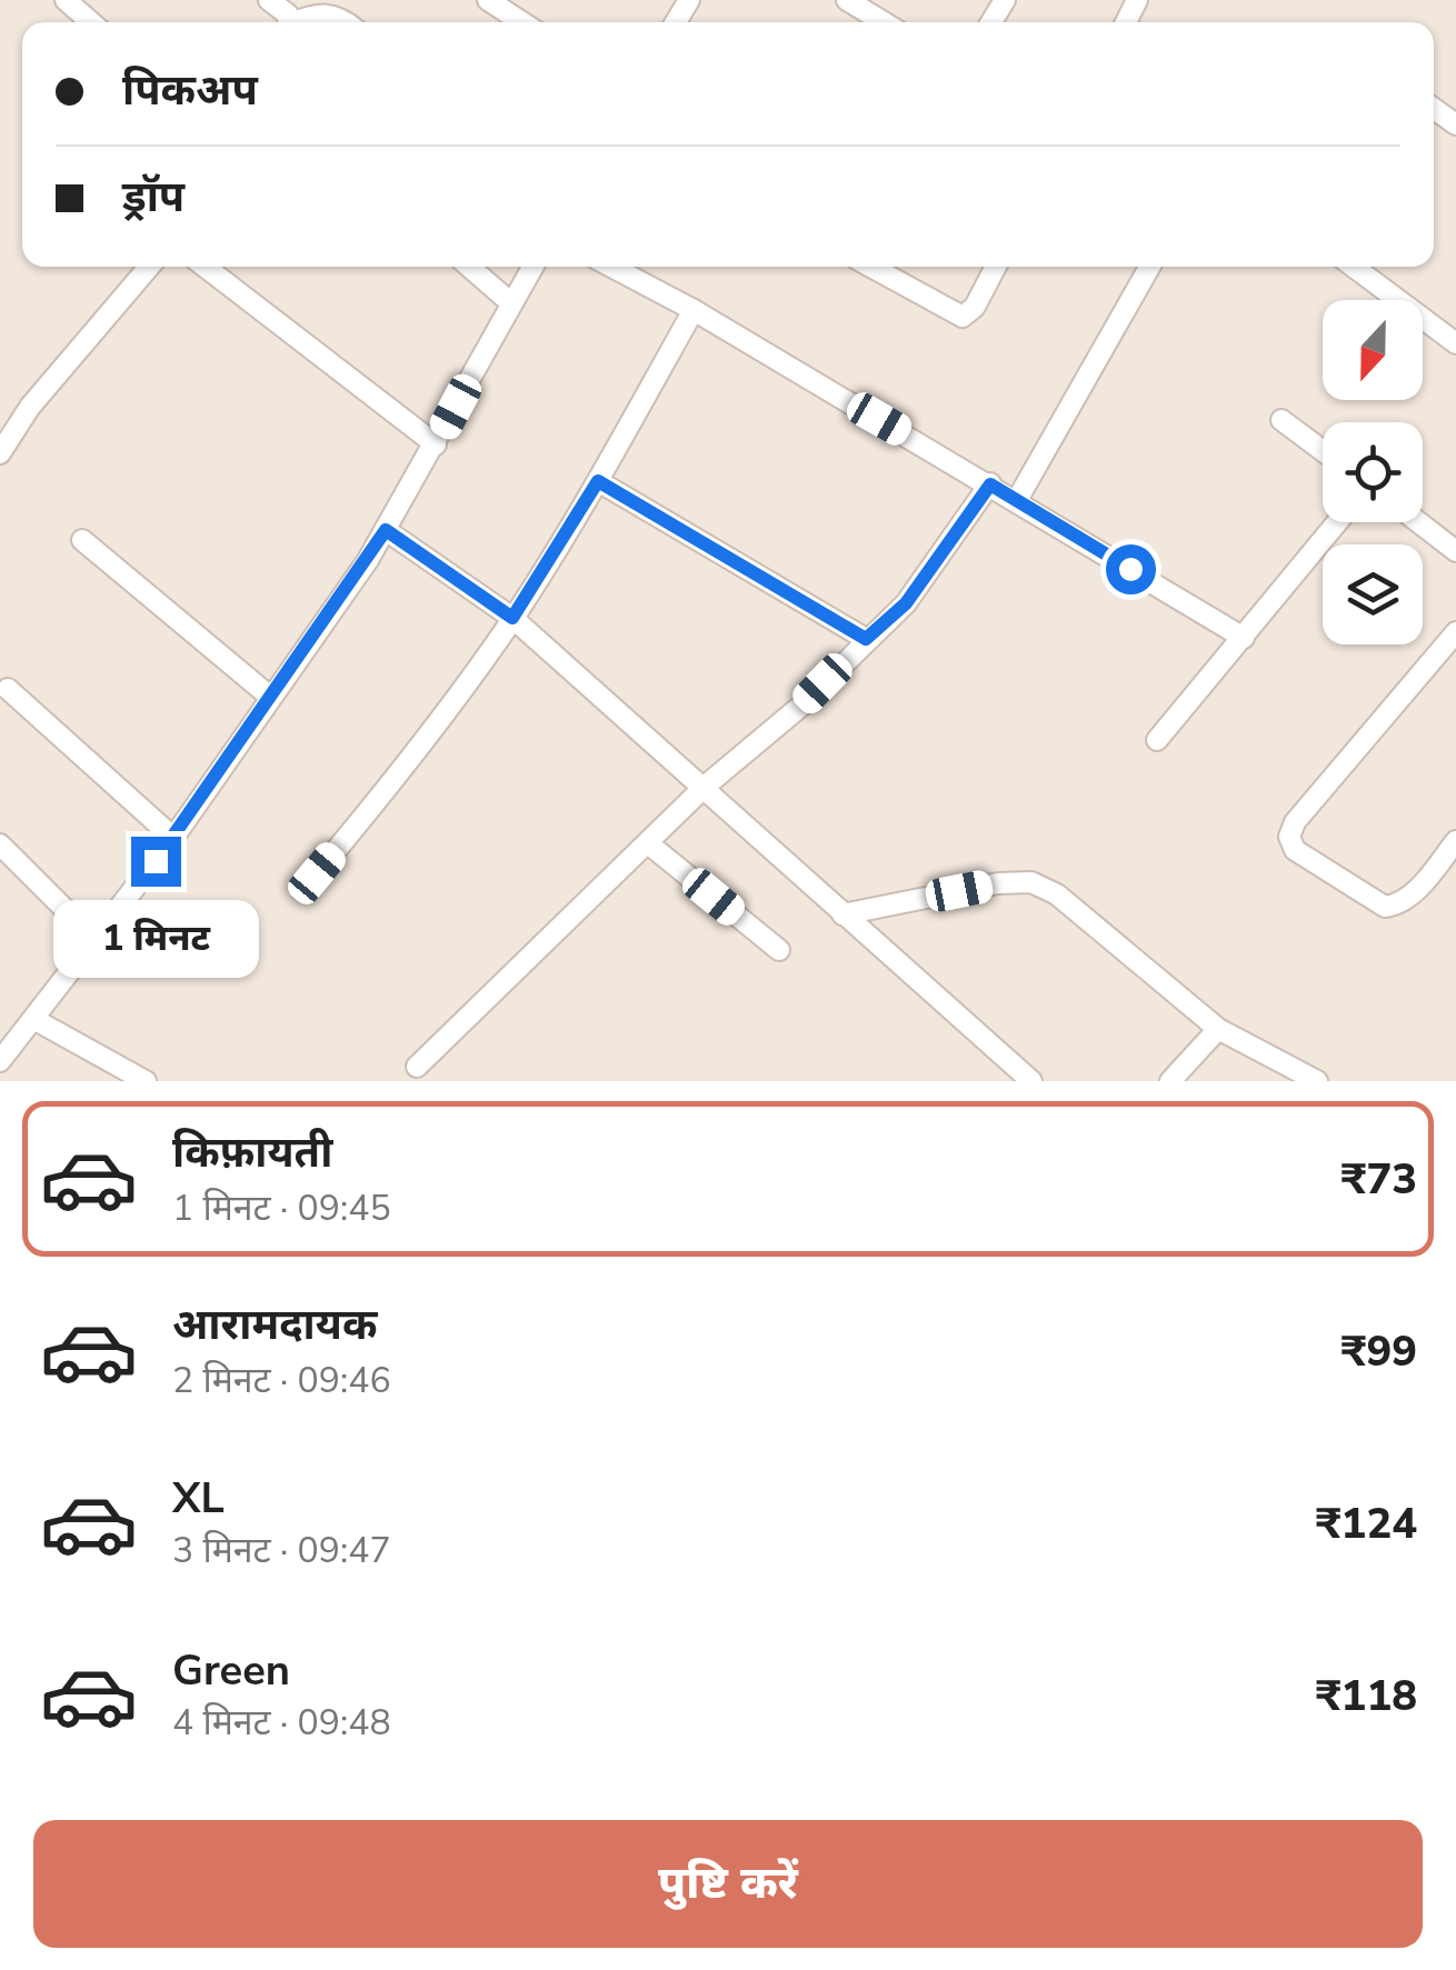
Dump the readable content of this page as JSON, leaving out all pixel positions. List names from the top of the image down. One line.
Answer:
{"north":"bottom","page":{"banner":["पिकअप","ड्रॉप"],"bubble":"1 मिनट","list":[{"name":"किफ़ायती","note":"1 मिनट · 09:45","value":"₹73"},{"name":"आरामदायक","note":"2 मिनट · 09:46","value":"₹99"},{"name":"XL","note":"3 मिनट · 09:47","value":"₹124"},{"name":"Green","note":"4 मिनट · 09:48","value":"₹118"}],"buttons":"पुष्टि करें"}}
